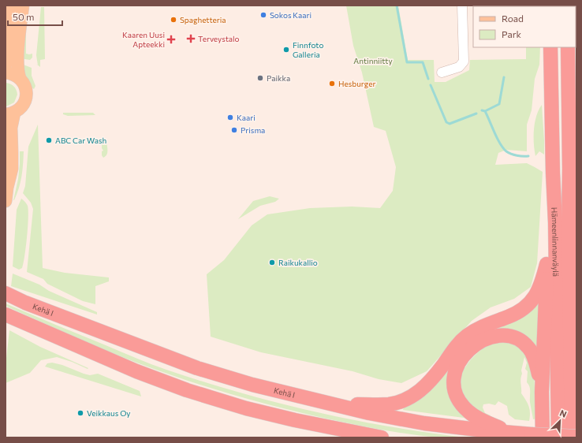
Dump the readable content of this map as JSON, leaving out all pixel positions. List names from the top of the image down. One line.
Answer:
{"streets":{"highway":["Hämeenlinnanväylä","Kehä I"]},"crossings":[["Hämeenlinnanväylä","Kehä I"]],"parks":["Antinniitty"],"places":{"other":["Sokos Kaari","Spaghetteria","Finnfoto Galleria","Paikka","Hesburger","Kaari","Prisma","ABC Car Wash","Raikukallio","Veikkaus Oy"],"health":["Terveystalo","Kaaren Uusi Apteekki"]},"legend":["Road","Park"],"scale_bar":"50 m","north":"top right"}
